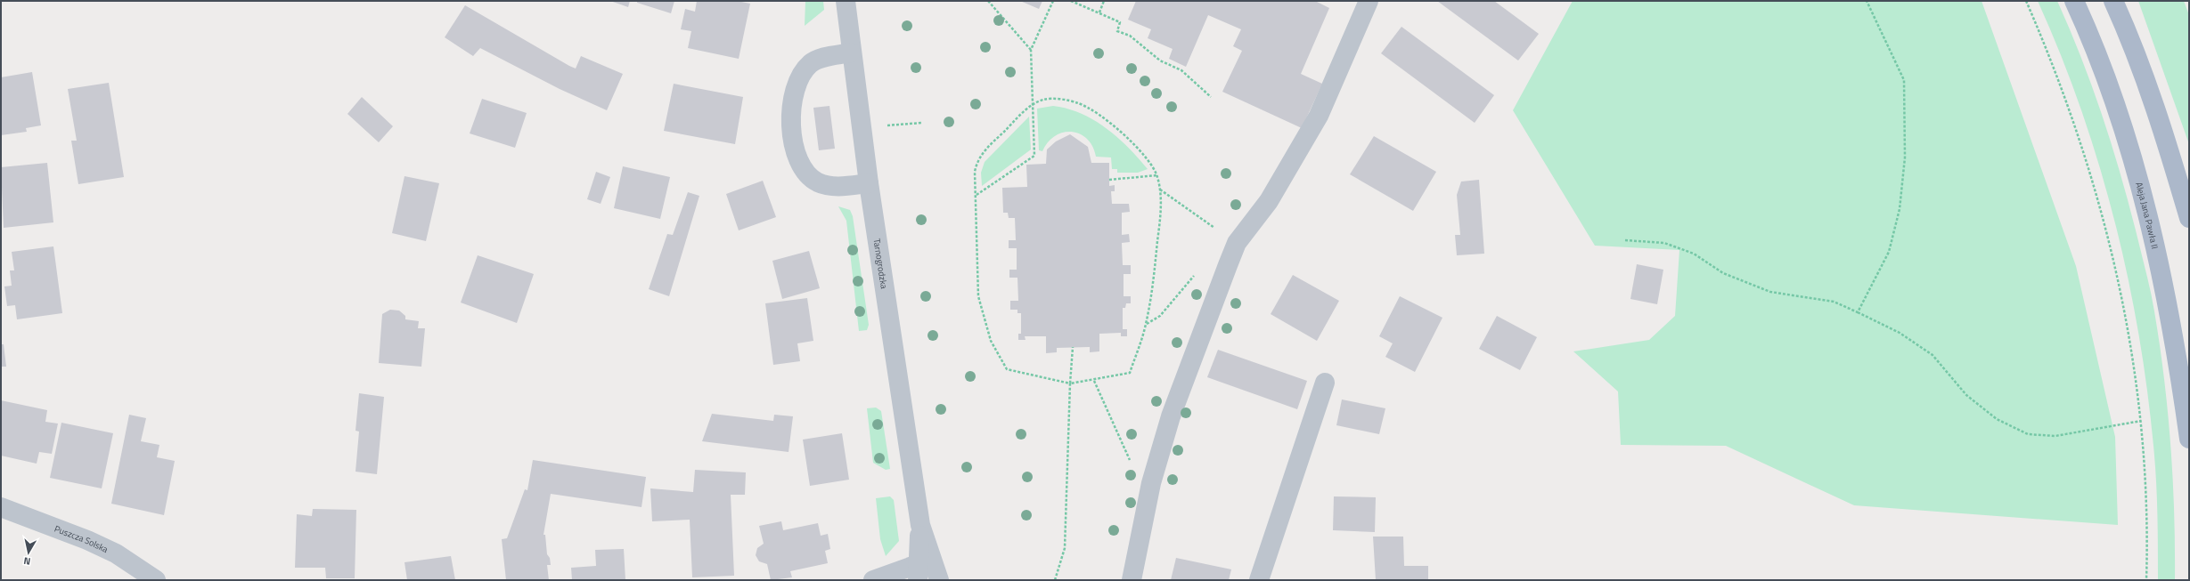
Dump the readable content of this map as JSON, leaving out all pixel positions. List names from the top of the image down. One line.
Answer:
{"streets":{"main road":["Aleja Jana Pawła II"],"street":["Tarnogrodzka","Puszcza Solska"]},"north":"bottom"}
